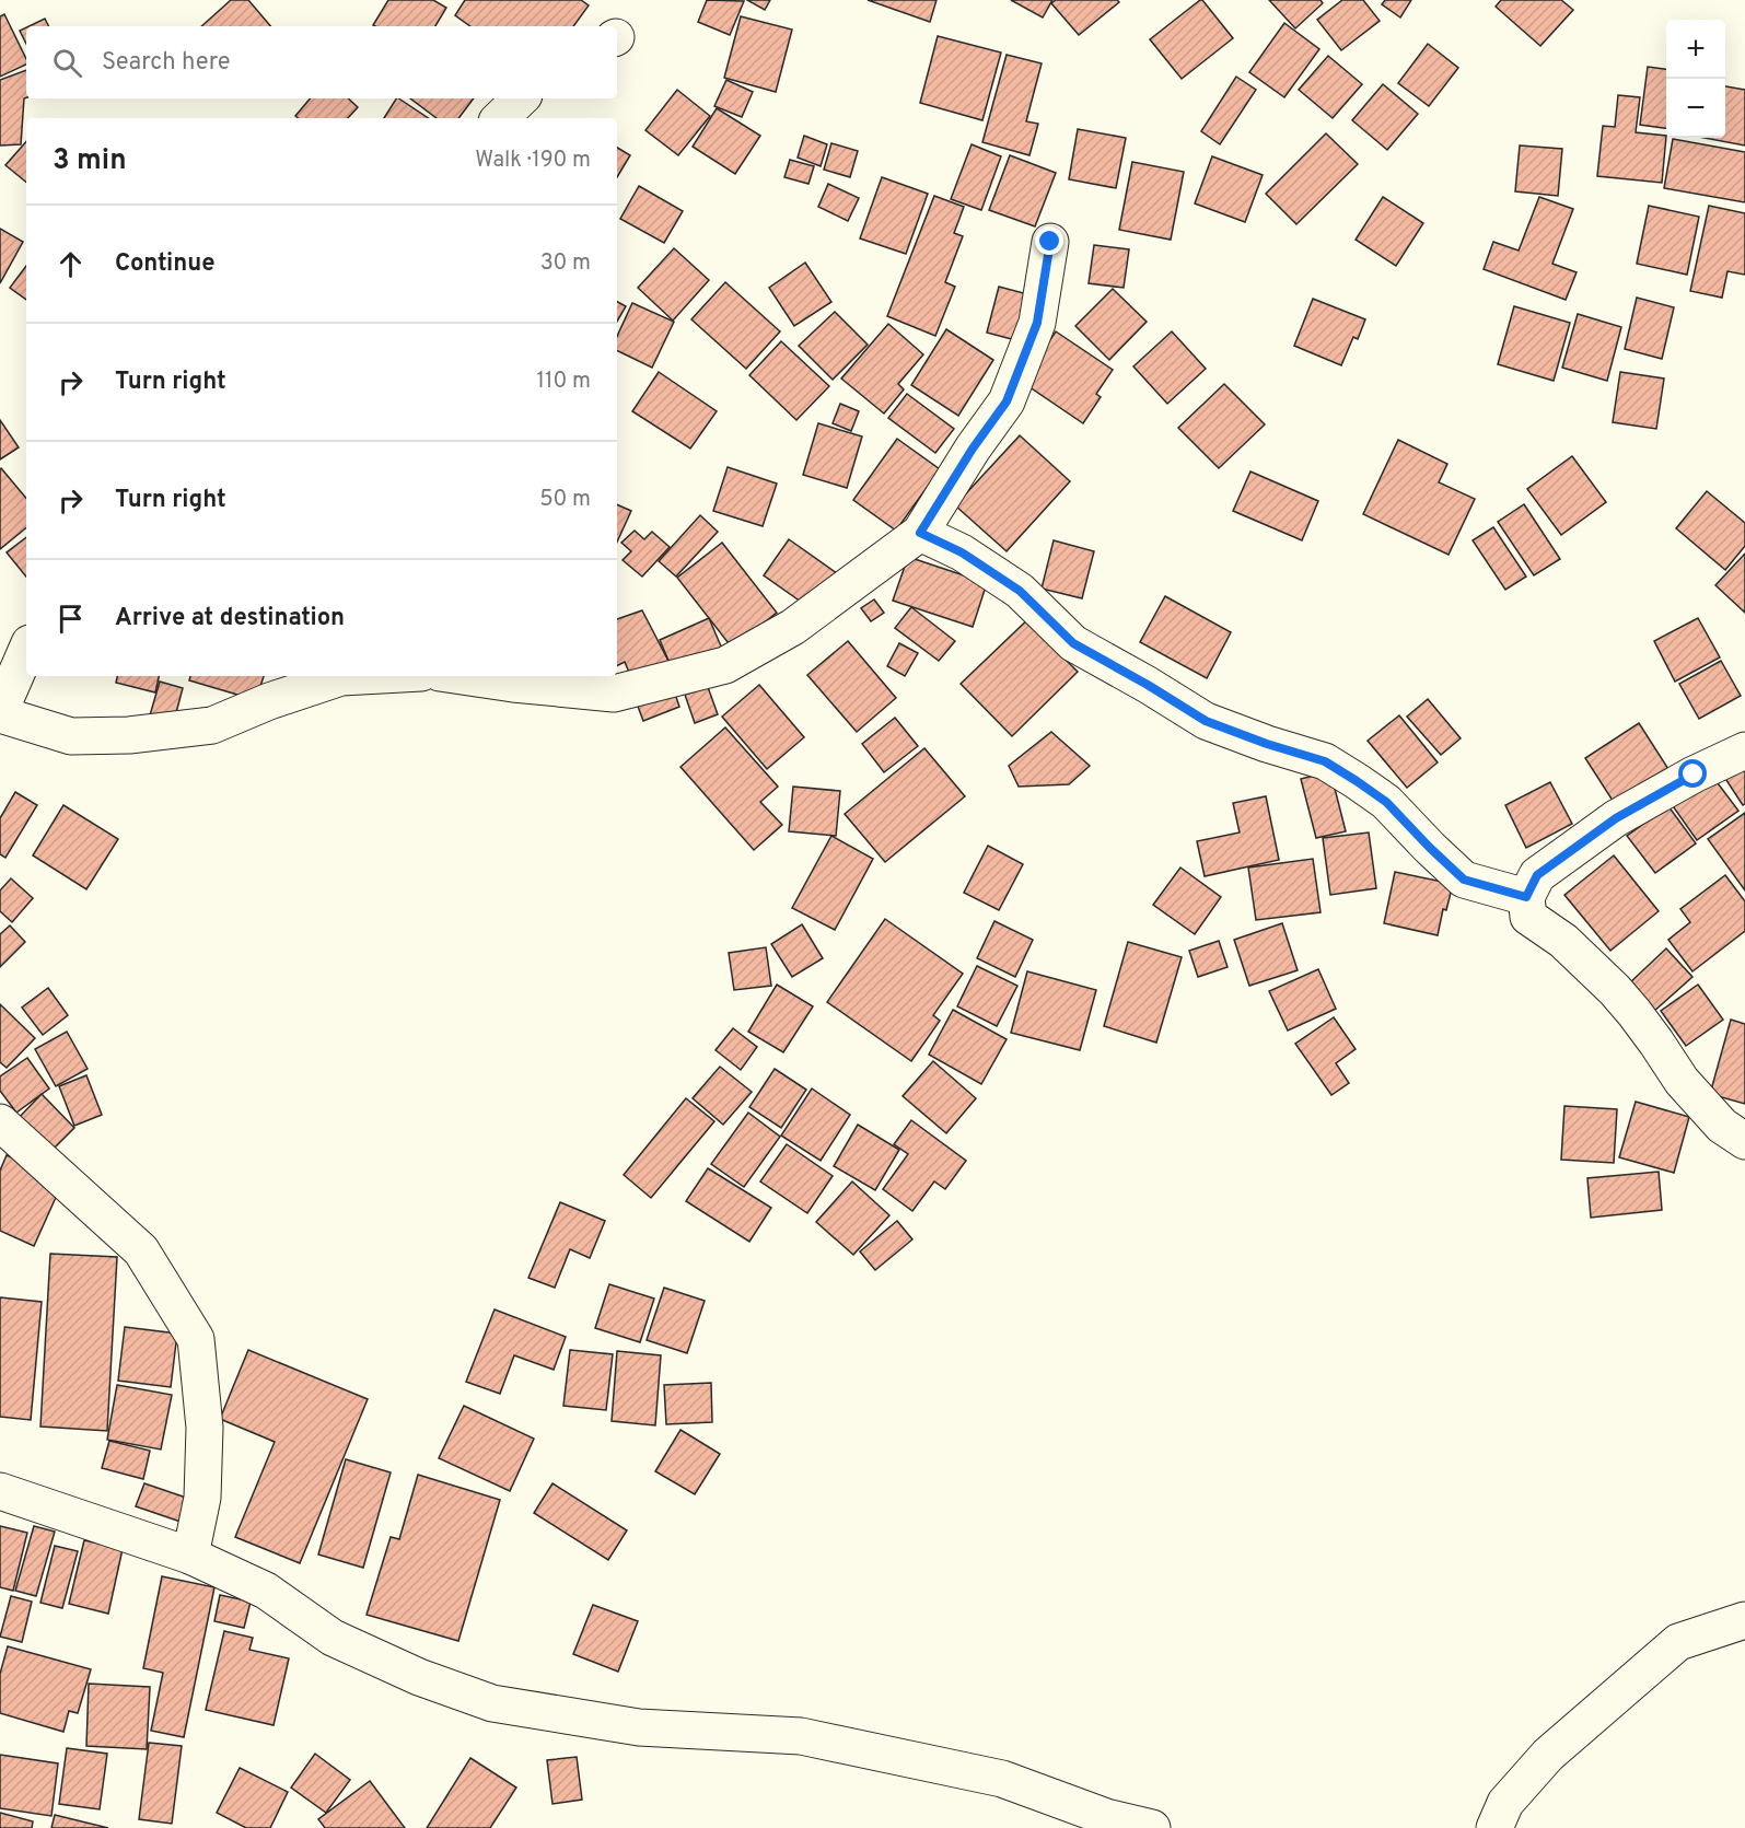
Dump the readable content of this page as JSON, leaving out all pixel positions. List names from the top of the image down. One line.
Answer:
{"page":{"map_buttons":["+","−"],"search":"Search here","heading":["3 min","Walk · 190 m"],"list":[["Continue","30 m"],["Turn right","110 m"],["Turn right","50 m"],"Arrive at destination"]}}
